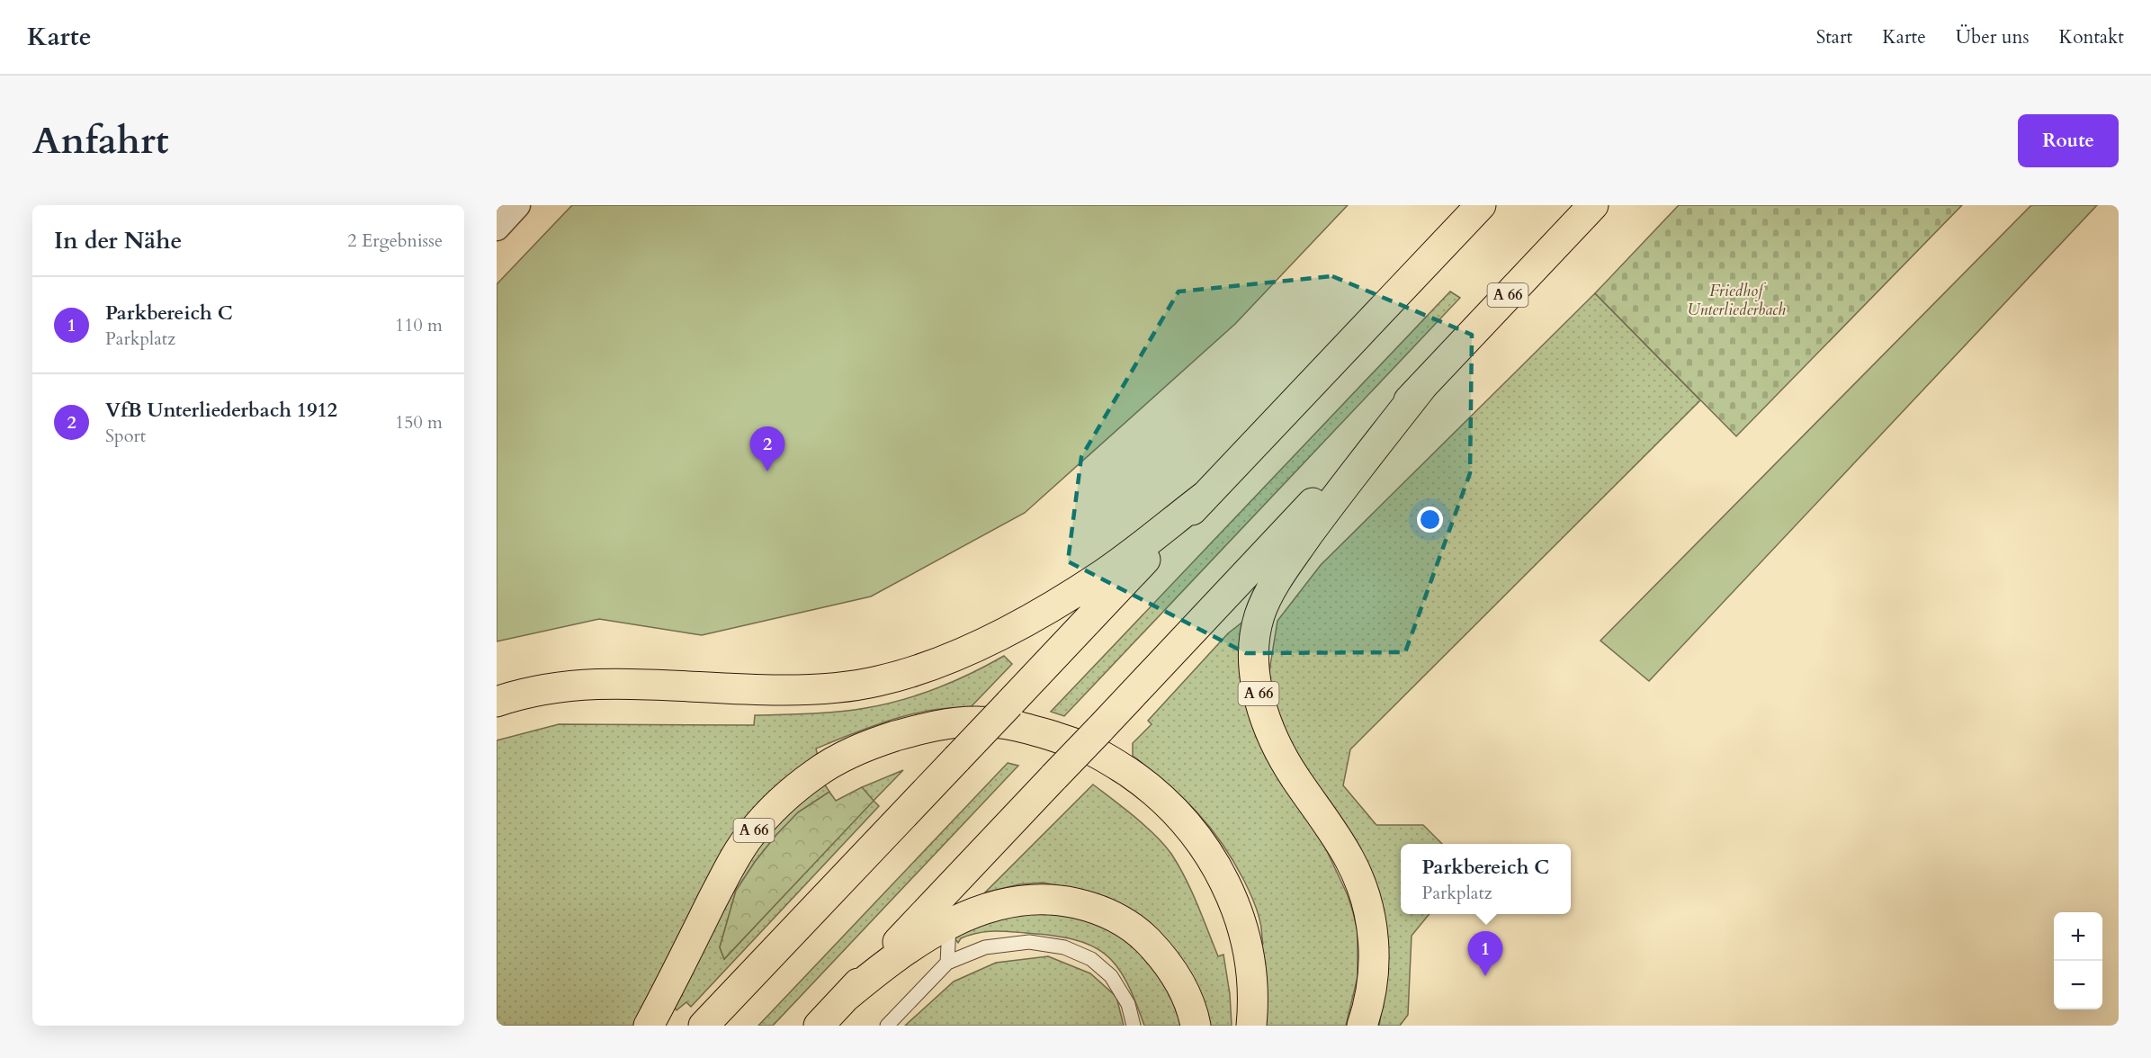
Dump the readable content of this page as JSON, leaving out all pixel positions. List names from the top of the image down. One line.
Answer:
{"streets":{"highway":["A 66"]},"parks":["Friedhof Unterliederbach"],"page":{"header":"Karte","nav":["Start","Karte","Über uns","Kontakt"],"buttons":"Route","title":"Anfahrt","heading":["In der Nähe","2 Ergebnisse"],"list":[{"mark":"1","name":"Parkbereich C","note":"Parkplatz","value":"110 m"},{"mark":"2","name":"VfB Unterliederbach 1912","note":"Sport","value":"150 m"}],"pins":["2","1"],"popup":["Parkbereich C","Parkplatz"],"map_buttons":["+","−"]}}
